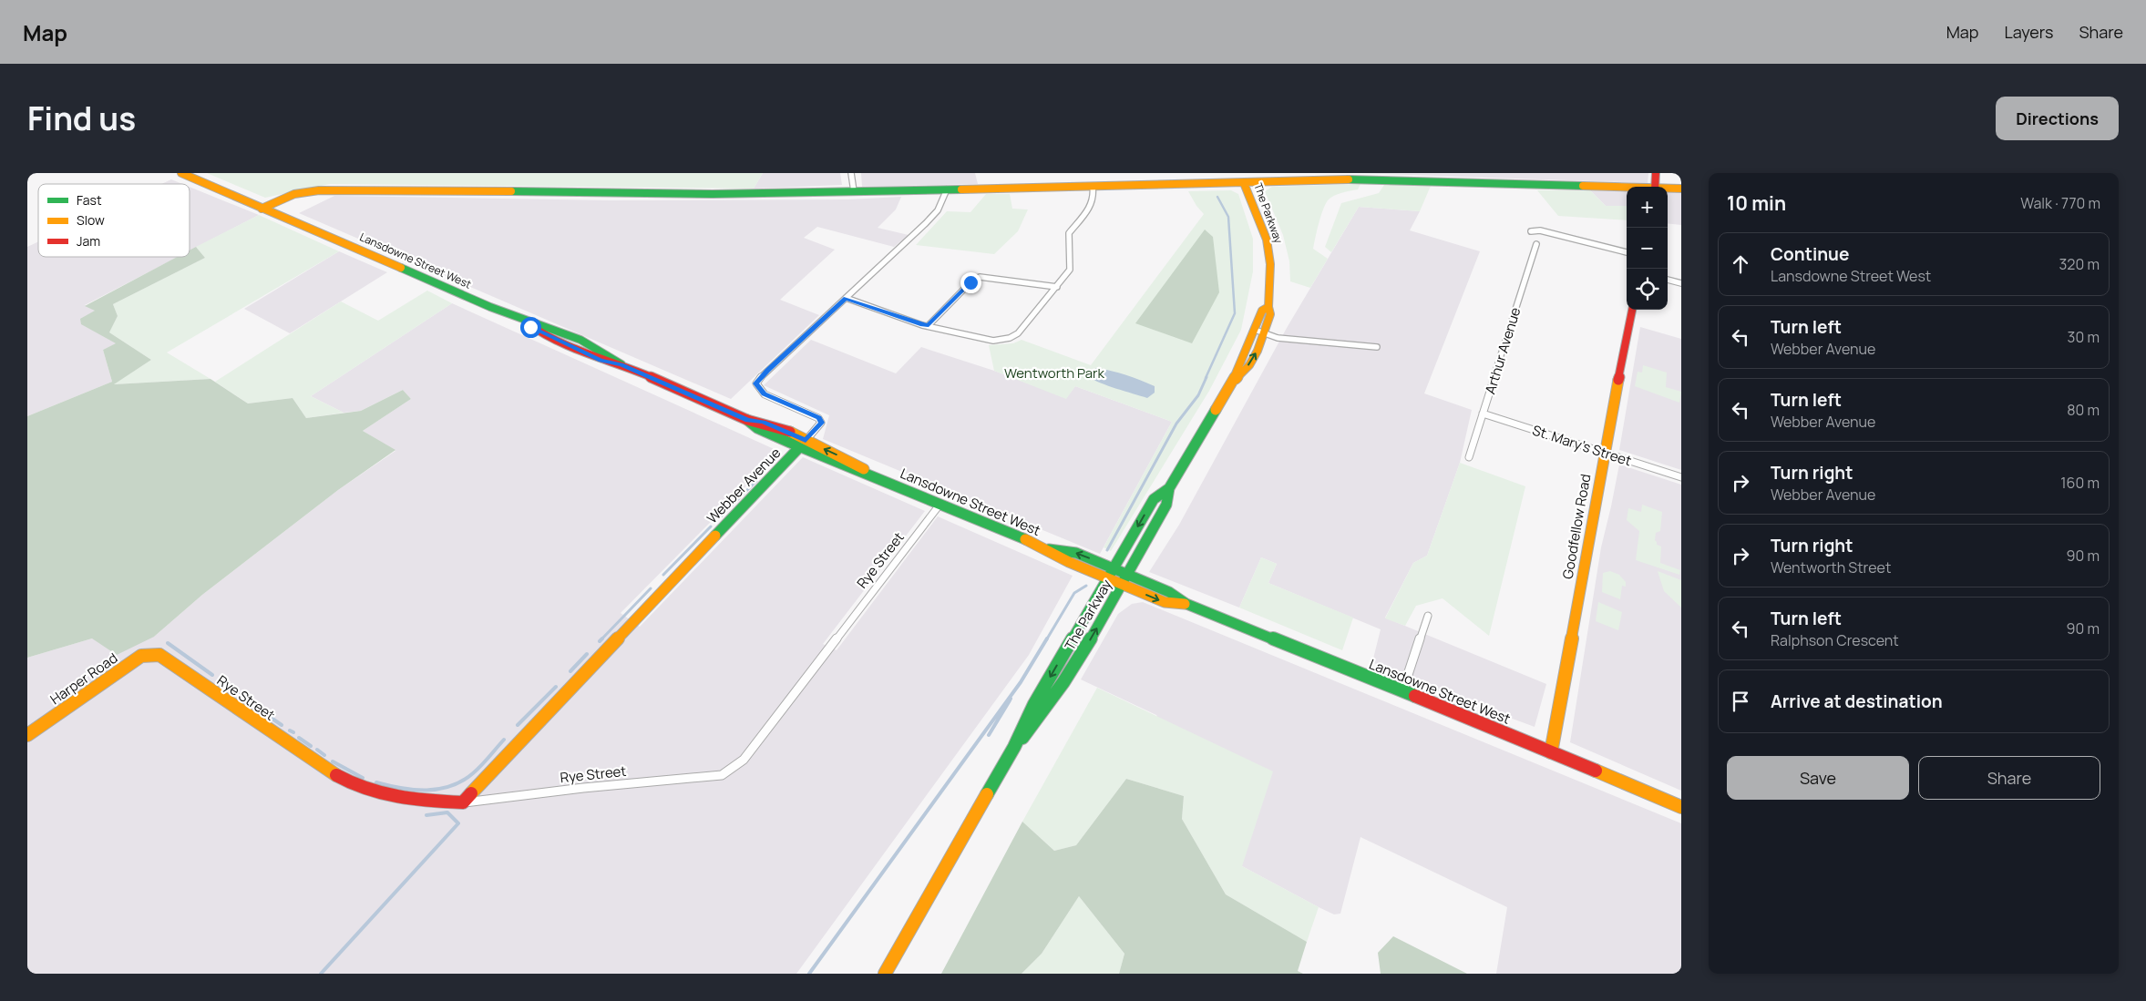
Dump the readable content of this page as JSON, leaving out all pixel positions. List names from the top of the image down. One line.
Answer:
{"streets":{"main road":["The Parkway","Lansdowne Street West","Webber Avenue","Goodfellow Road","Rye Street","Harper Road"],"street":["Arthur Avenue","St. Mary's Street"]},"crossings":[["The Parkway","Lansdowne Street West"],["Lansdowne Street West","Webber Avenue"],["Lansdowne Street West","Goodfellow Road"],["Lansdowne Street West","Rye Street"],["Arthur Avenue","St. Mary's Street"],["St. Mary's Street","Goodfellow Road"],["Webber Avenue","Rye Street"],["Rye Street","Harper Road"]],"parks":["Wentworth Park"],"legend":["Fast","Slow","Jam"],"page":{"header":"Map","nav":["Map","Layers","Share"],"title":"Find us","buttons":["Directions",["Save","Share"]],"heading":["10 min","Walk · 770 m"],"map_buttons":["+","−"],"list":[["Continue","Lansdowne Street West","320 m"],["Turn left","Webber Avenue","30 m"],["Turn left","Webber Avenue","80 m"],["Turn right","Webber Avenue","160 m"],["Turn right","Wentworth Street","90 m"],["Turn left","Ralphson Crescent","90 m"],"Arrive at destination"]}}
